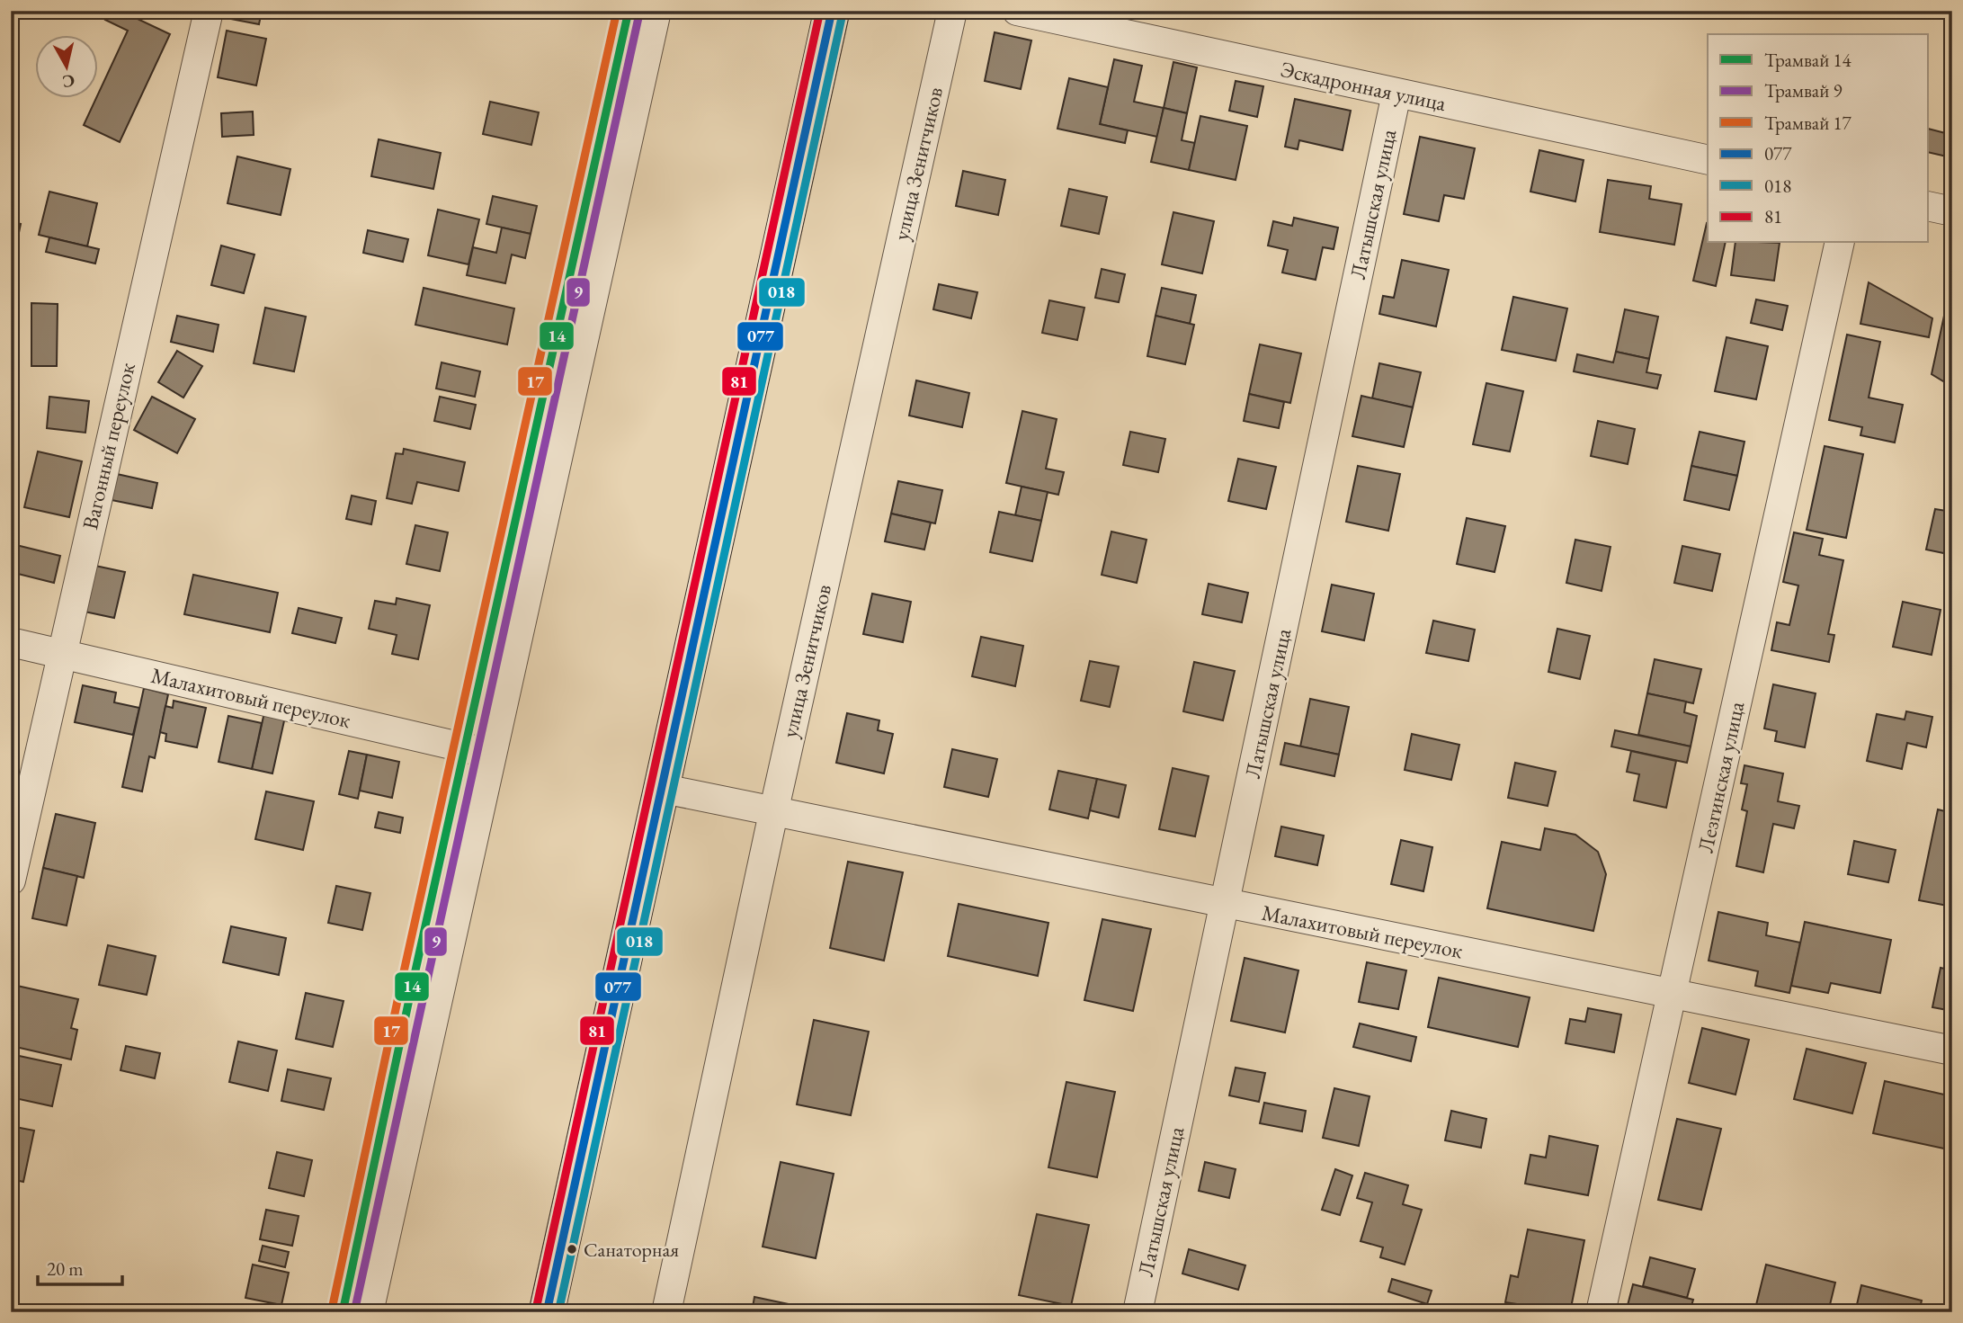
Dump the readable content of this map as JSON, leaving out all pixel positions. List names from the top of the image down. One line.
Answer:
{"streets":{"street":["Эскадронная улица","улица Зенитчиков","Латышская улица","Вагонный переулок","Малахитовый переулок","Лезгинская улица"]},"crossings":[["Эскадронная улица","Латышская улица"],["улица Зенитчиков","Малахитовый переулок"],["Латышская улица","Малахитовый переулок"],["Вагонный переулок","Малахитовый переулок"],["Малахитовый переулок","Лезгинская улица"]],"places":["Санаторная"],"lines":["tram line 14","tram line 17","transit line 077","transit line 81","tram line 9","transit line 018"],"legend":["Трамвай 14","Трамвай 9","Трамвай 17","077","018","81"],"scale_bar":"20 m","north":"bottom"}
